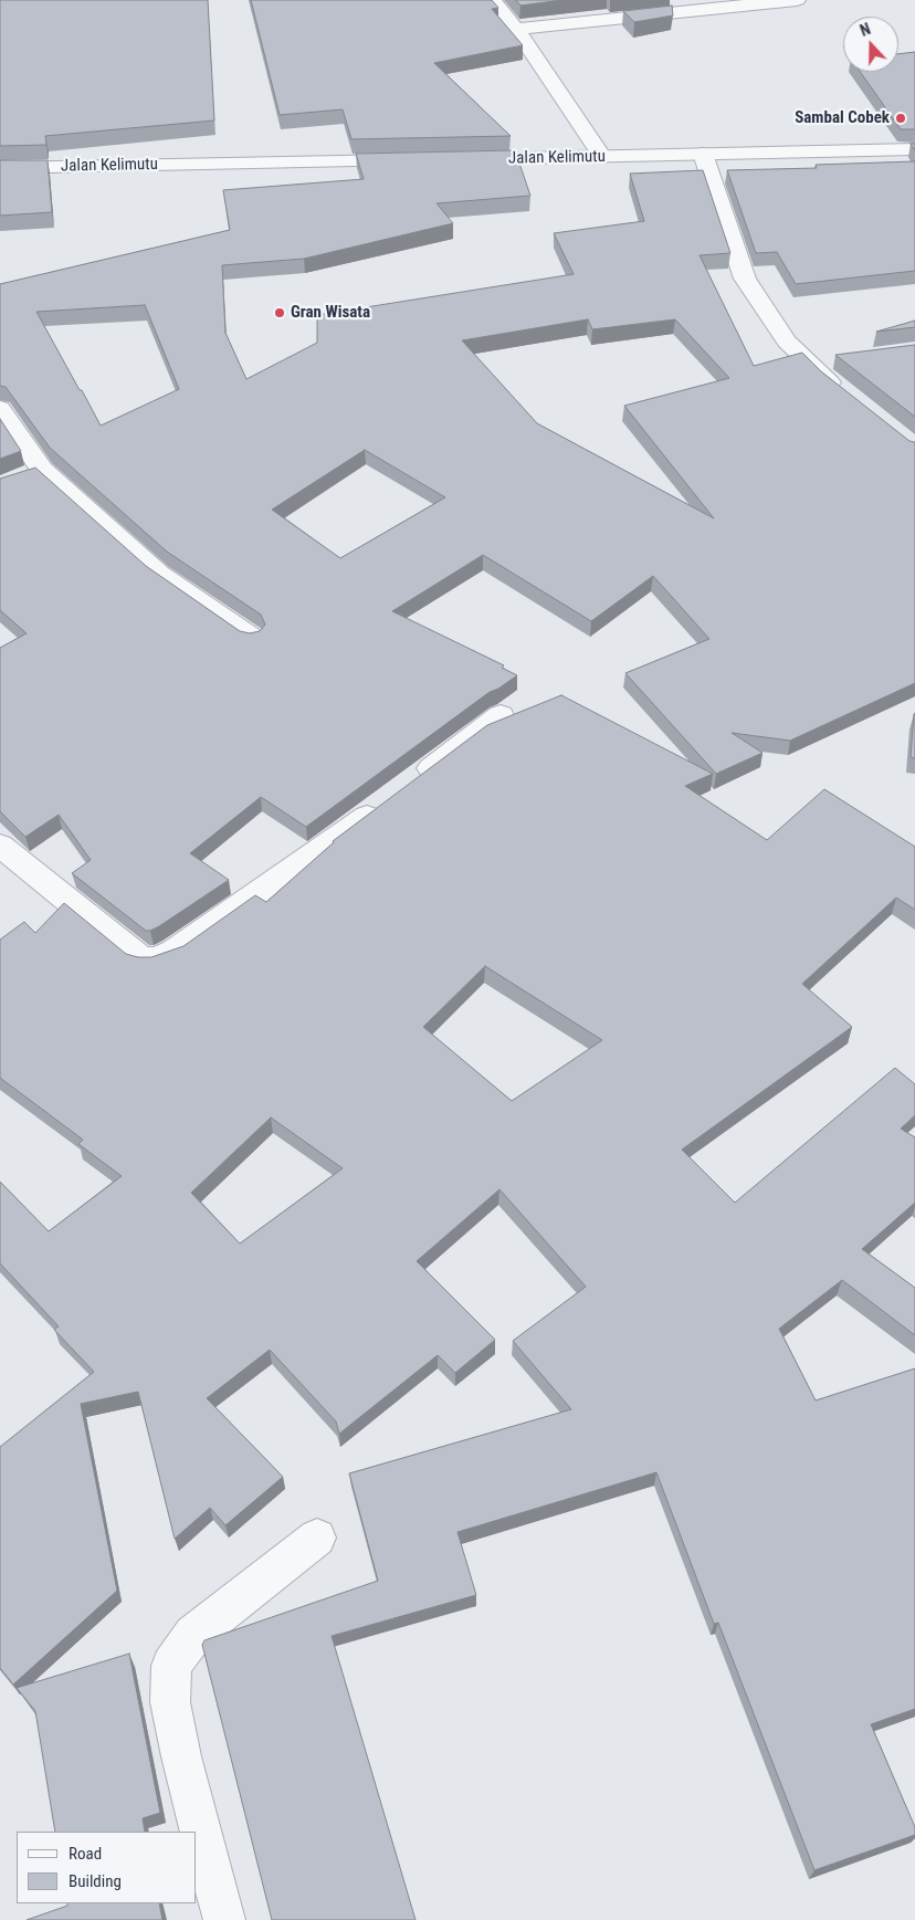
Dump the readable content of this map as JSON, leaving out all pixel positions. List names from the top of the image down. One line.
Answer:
{"streets":{"street":["Jalan Kelimutu"]},"places":["Sambal Cobek","Gran Wisata"],"legend":["Road","Building"],"north":"top"}
